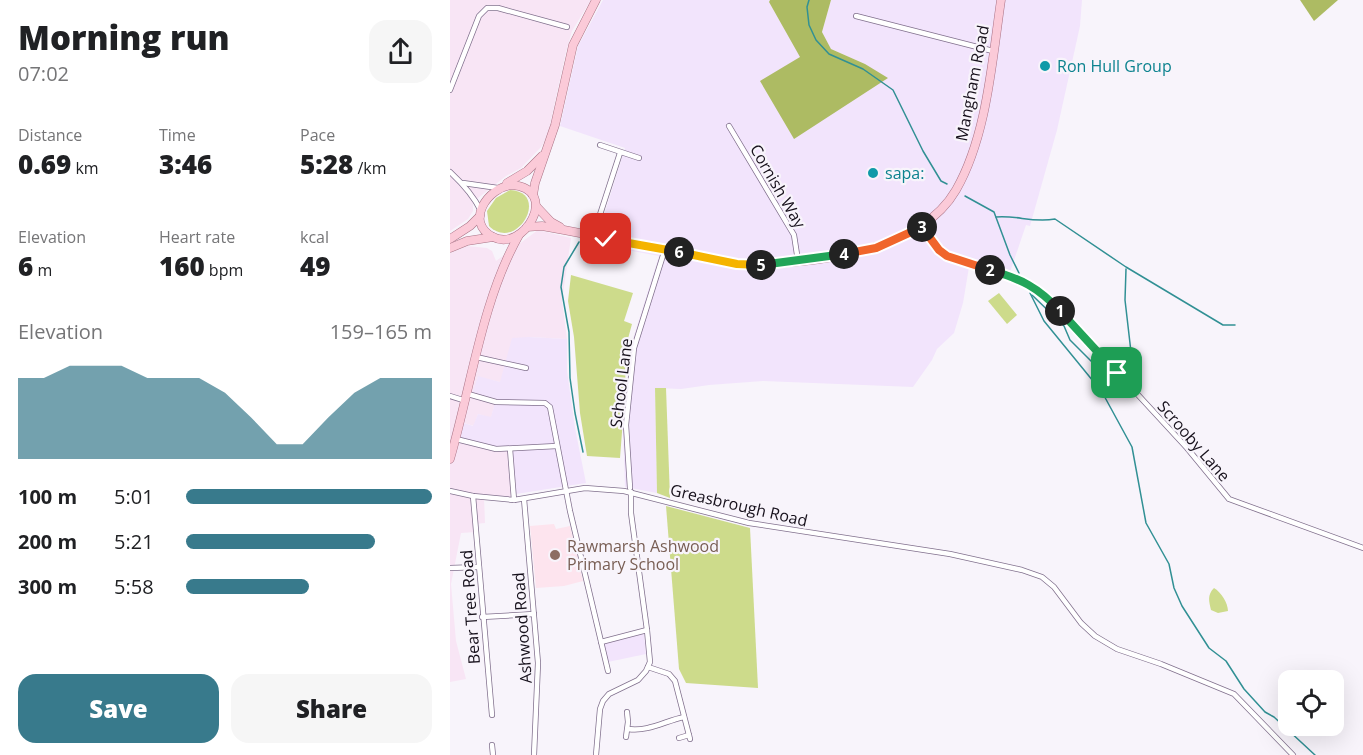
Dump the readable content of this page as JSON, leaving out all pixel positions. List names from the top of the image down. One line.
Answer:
{"streets":{"main road":["Mangham Road"],"street":["Cornish Way","School Lane","Scrooby Lane","Greasbrough Road","Bear Tree Road","Ashwood Road"]},"crossings":[["Mangham Road","Cornish Way"],["Mangham Road","School Lane"],["Mangham Road","Scrooby Lane"],["School Lane","Greasbrough Road"],["Greasbrough Road","Bear Tree Road"],["Greasbrough Road","Ashwood Road"]],"places":["Ron Hull Group","sapa:","Rawmarsh Ashwood Primary School"],"page":{"heading":["Morning run","07:02"],"stats":[["Distance","0.69 km"],["Time","3:46"],["Pace","5:28 /km"],["Elevation","6 m"],["Heart rate","160 bpm"],["kcal","49"]],"pins":["3","6","4","5","2","1"],"chart":["Elevation","159–165 m"],"list":[{"name":"100 m","note":"5:01"},{"name":"200 m","note":"5:21"},{"name":"300 m","note":"5:58"}],"buttons":["Save","Share"]}}
